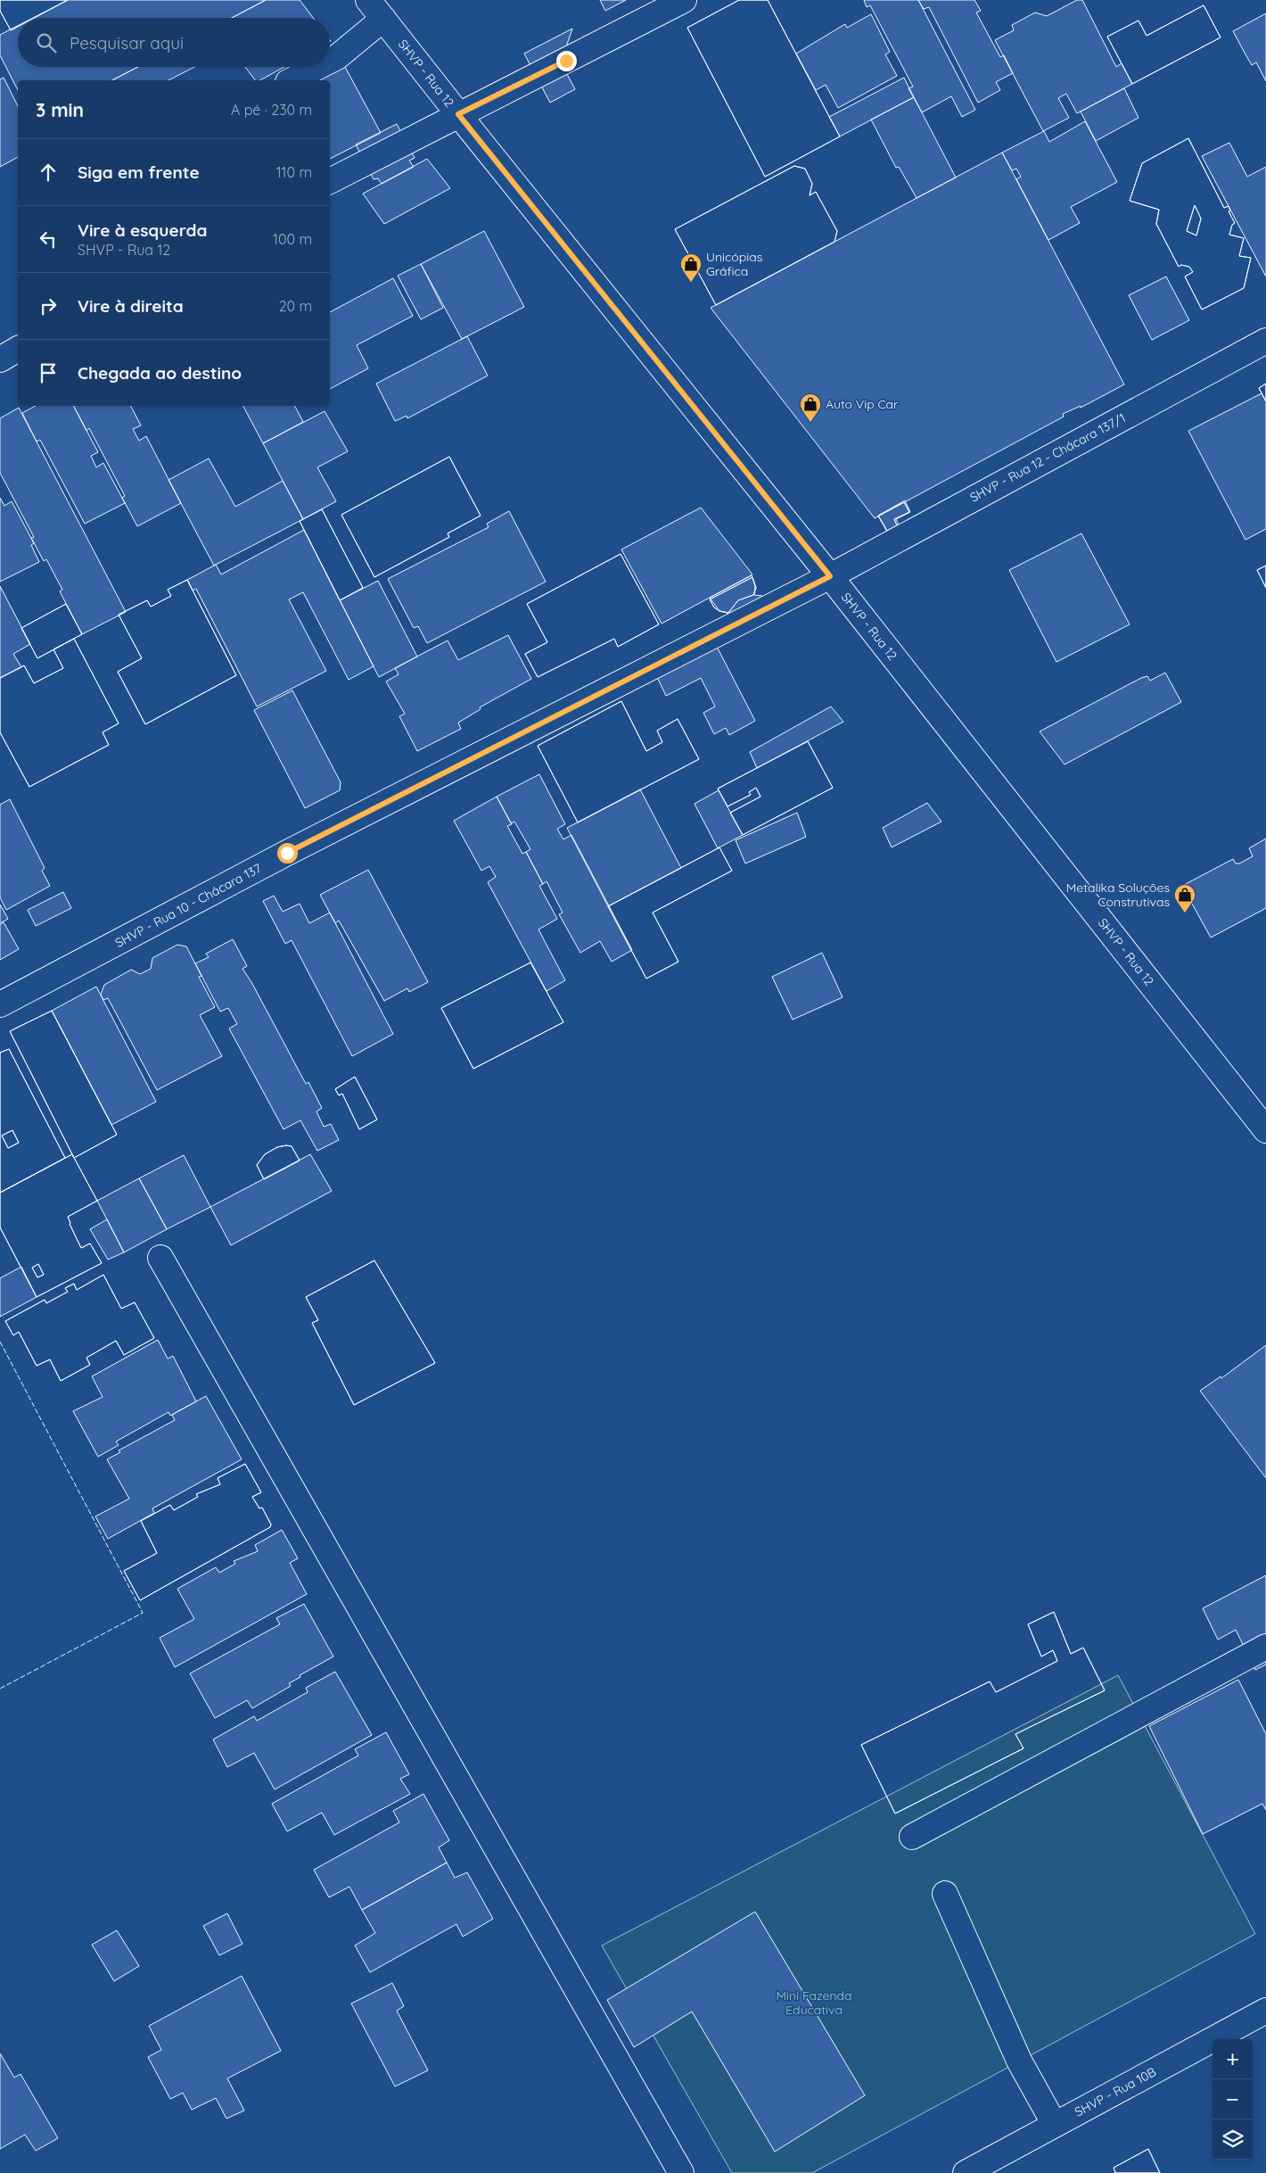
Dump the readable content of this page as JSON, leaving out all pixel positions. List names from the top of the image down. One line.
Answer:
{"streets":{"street":["SHVP - Rua 12","SHVP - Rua 12 - Chácara 137/1","SHVP - Rua 10 - Chácara 137","SHVP - Rua 10B"]},"crossings":[["SHVP - Rua 12","SHVP - Rua 12 - Chácara 137/1"],["SHVP - Rua 12","SHVP - Rua 10 - Chácara 137"],["SHVP - Rua 12 - Chácara 137/1","SHVP - Rua 10 - Chácara 137"]],"parks":["Mini Fazenda Educativa"],"places":{"shop":["Unicópias Gráfica","Auto Vip Car","Metalika Soluções Construtivas"]},"page":{"search":"Pesquisar aqui","heading":["3 min","A pé · 230 m"],"list":[["Siga em frente","110 m"],["Vire à esquerda","SHVP - Rua 12","100 m"],["Vire à direita","20 m"],"Chegada ao destino"],"map_buttons":["+","−"]}}
